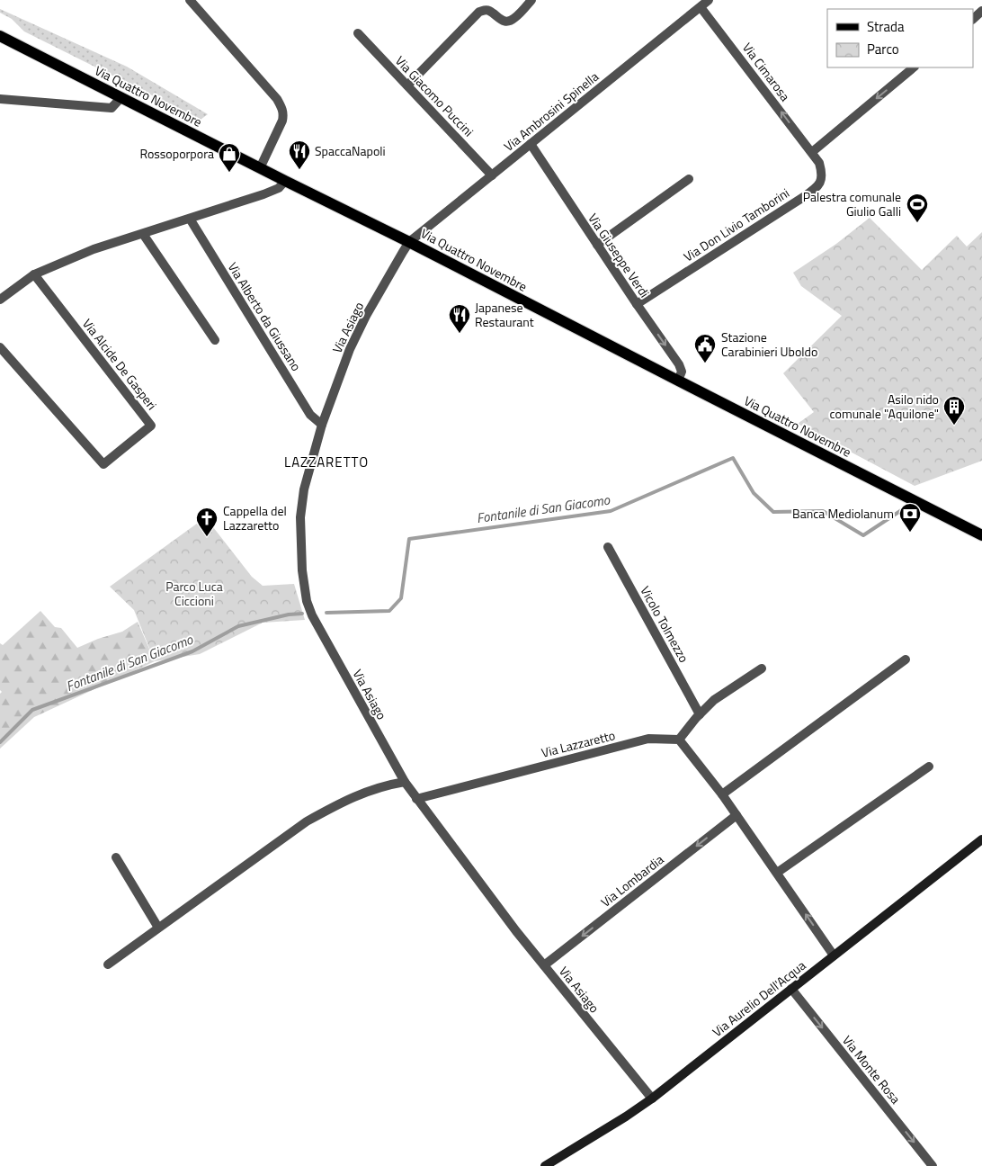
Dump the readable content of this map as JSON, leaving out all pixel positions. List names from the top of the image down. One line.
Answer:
{"streets":{"main road":["Via Quattro Novembre"],"street":["Via Cimarosa","Via Giacomo Puccini","Via Ambrosini Spinella","Via Don Livio Tamborini","Via Giuseppe Verdi","Via Alberto da Giussano","Via Asiago","Via Alcide De Gasperi","Vicolo Tolmezzo","Via Lazzaretto","Via Lombardia","Via Aurelio Dell'Acqua","Via Monte Rosa"]},"crossings":[["Via Cimarosa","Via Ambrosini Spinella"],["Via Cimarosa","Via Don Livio Tamborini"],["Via Quattro Novembre","Via Ambrosini Spinella"],["Via Quattro Novembre","Via Giuseppe Verdi"],["Via Quattro Novembre","Via Asiago"],["Via Giacomo Puccini","Via Ambrosini Spinella"],["Via Ambrosini Spinella","Via Giuseppe Verdi"],["Via Ambrosini Spinella","Via Asiago"],["Via Don Livio Tamborini","Via Giuseppe Verdi"],["Via Alberto da Giussano","Via Asiago"],["Via Asiago","Via Lazzaretto"],["Via Asiago","Via Lombardia"],["Via Asiago","Via Aurelio Dell'Acqua"],["Via Aurelio Dell'Acqua","Via Monte Rosa"]],"one_way":["Via Cimarosa","Via Lombardia","Via Monte Rosa"],"districts":["LAZZARETTO"],"water":["Fontanile di San Giacomo"],"parks":["Parco Luca Ciccioni"],"places":{"restaurant":["SpaccaNapoli","Japanese Restaurant"],"shop":["Rossoporpora"],"sports":["Palestra comunale Giulio Galli"],"public building":["Stazione Carabinieri Uboldo"],"building":["Asilo nido comunale \"Aquilone\""],"bank":["Banca Mediolanum"],"church":["Cappella del Lazzaretto"]},"legend":["Strada","Parco"]}
